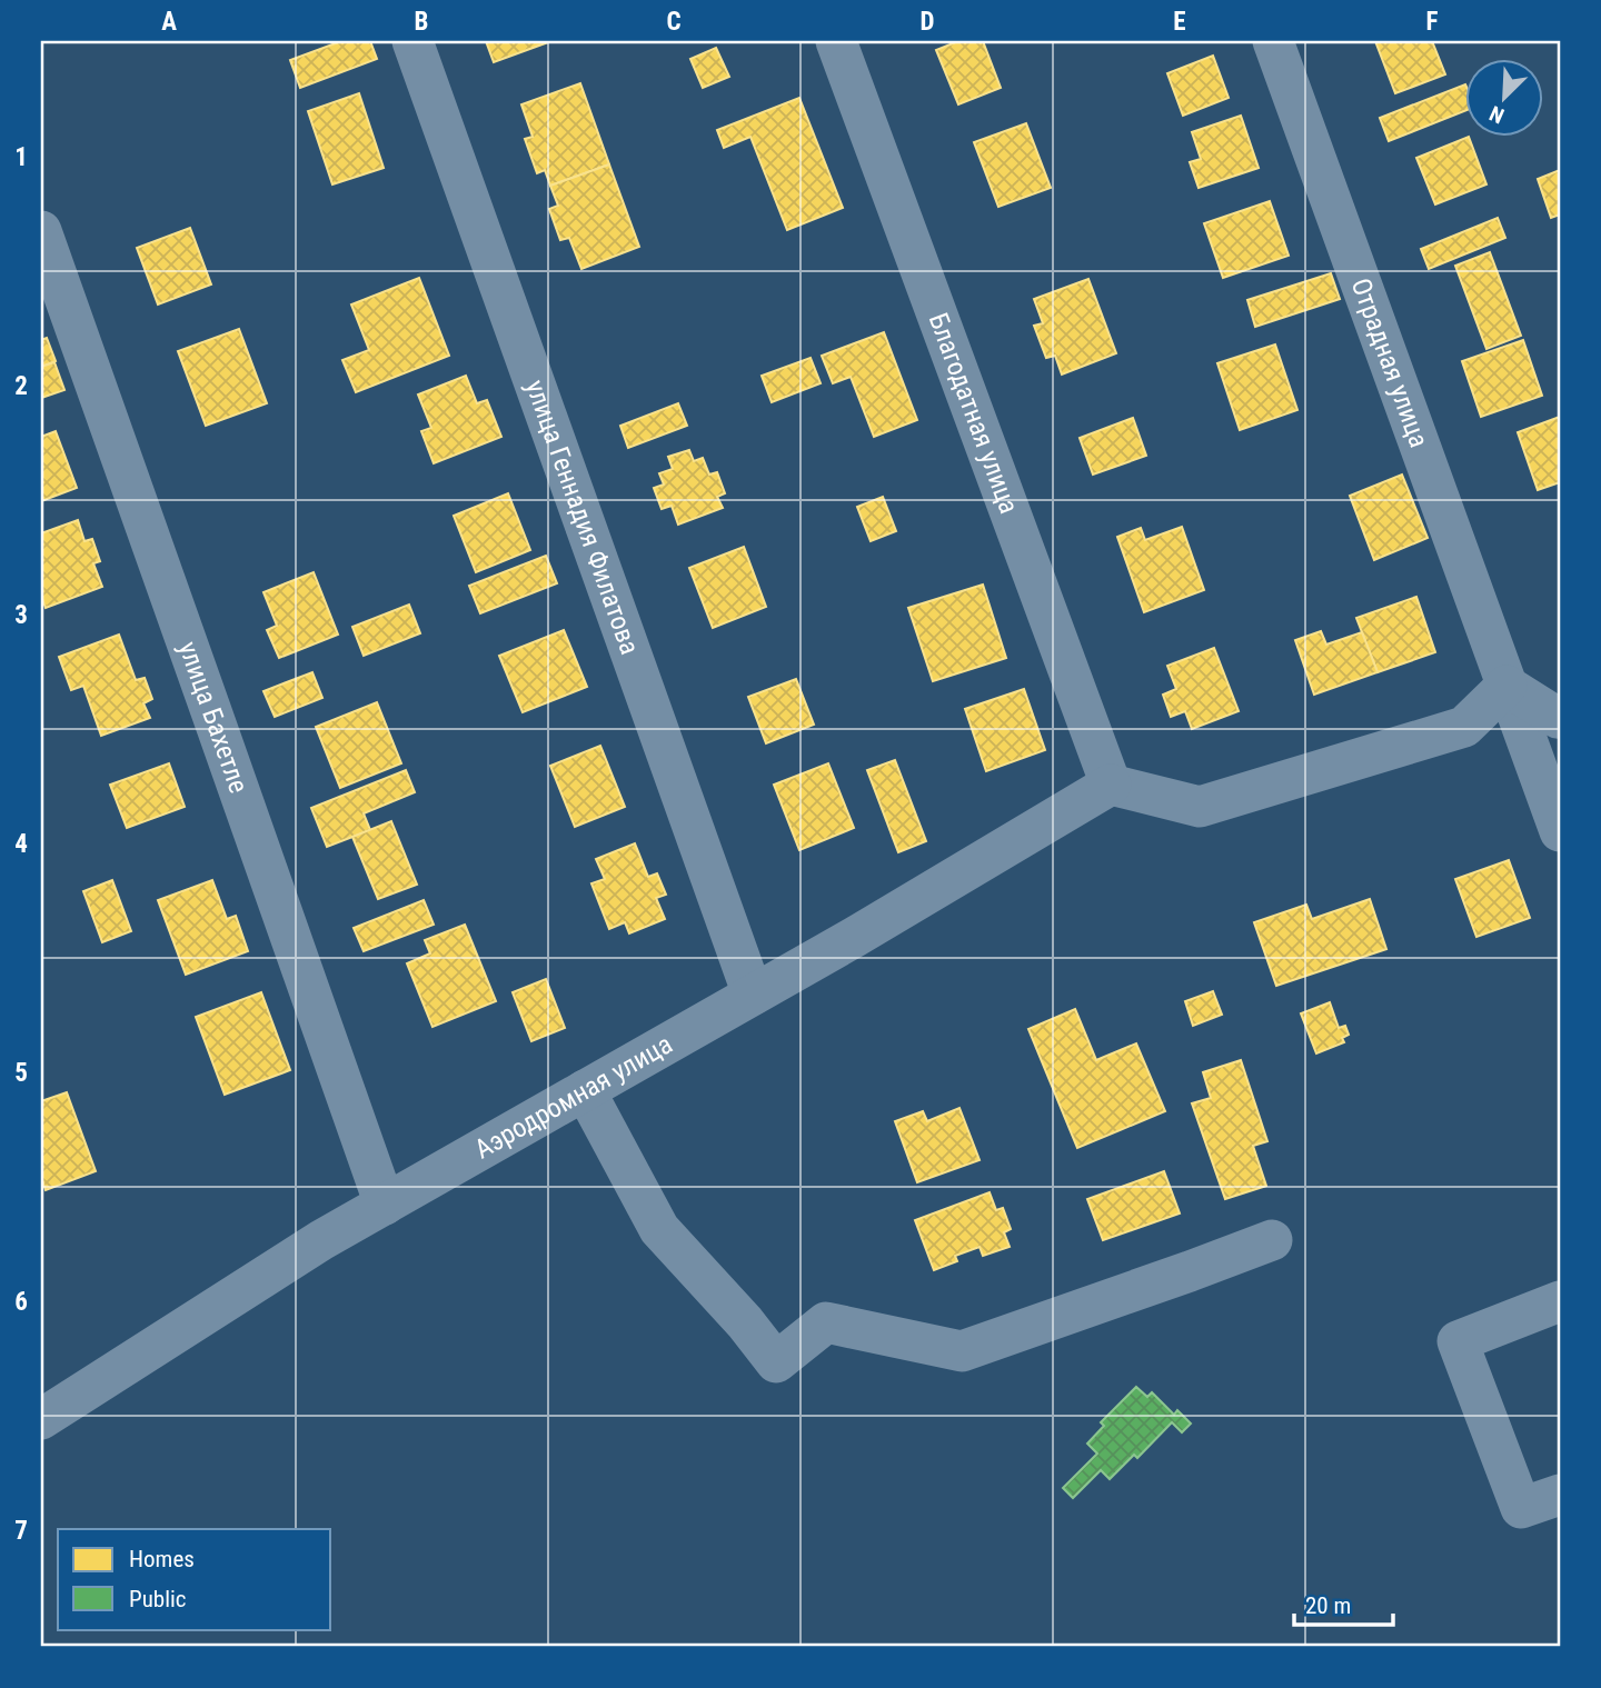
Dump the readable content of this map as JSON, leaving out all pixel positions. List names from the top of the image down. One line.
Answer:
{"streets":{"street":["Отрадная улица","Благодатная улица","улица Геннадия Филатова","улица Бахетле","Аэродромная улица"]},"crossings":[["Благодатная улица","Аэродромная улица"],["улица Геннадия Филатова","Аэродромная улица"],["улица Бахетле","Аэродромная улица"]],"legend":["Homes","Public"],"scale_bar":"20 m","north":"bottom left","grid":{"columns":["A","B","C","D","E","F"],"rows":["1","2","3","4","5","6","7"]}}
